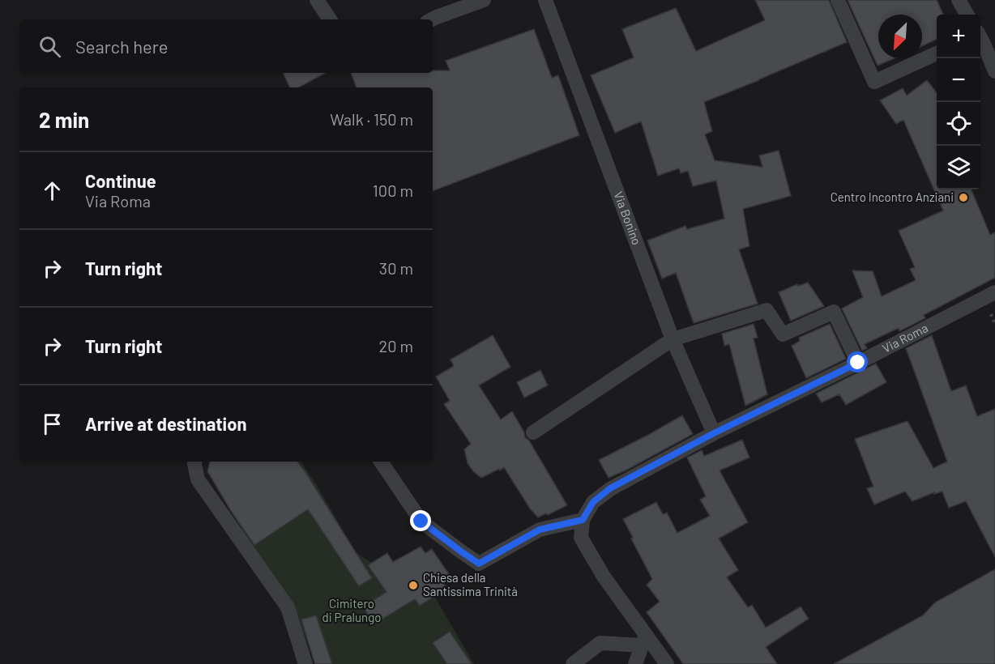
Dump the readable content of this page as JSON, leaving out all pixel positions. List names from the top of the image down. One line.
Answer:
{"streets":{"street":["Via Bonino","Via Roma"]},"crossings":[["Via Bonino","Via Roma"]],"parks":["Cimitero di Pralungo"],"places":["Centro Incontro Anziani","Chiesa della Santissima Trinità"],"north":"bottom left","page":{"map_buttons":["+","−"],"search":"Search here","heading":["2 min","Walk · 150 m"],"list":[["Continue","Via Roma","100 m"],["Turn right","30 m"],["Turn right","20 m"],"Arrive at destination"]}}
